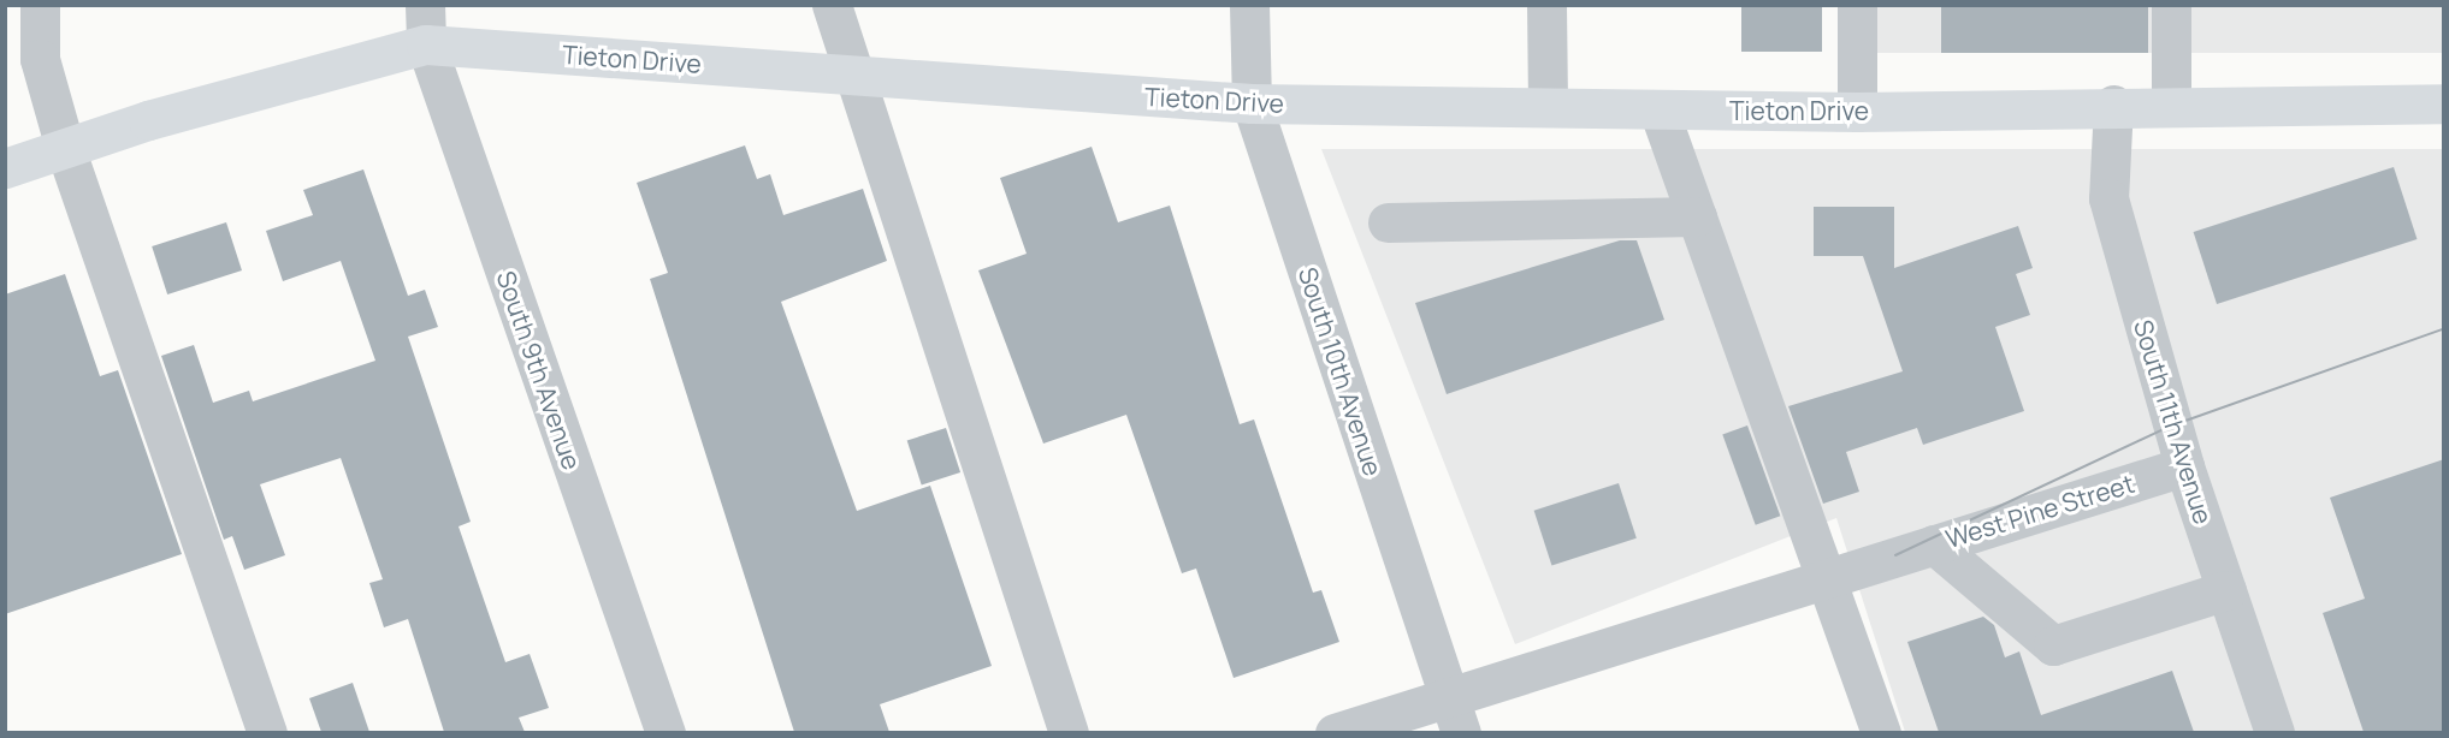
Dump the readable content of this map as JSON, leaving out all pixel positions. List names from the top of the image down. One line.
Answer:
{"streets":{"main road":["Tieton Drive"],"street":["South 9th Avenue","South 10th Avenue","South 11th Avenue","West Pine Street"]},"crossings":[["Tieton Drive","South 9th Avenue"],["Tieton Drive","South 10th Avenue"],["Tieton Drive","South 11th Avenue"],["South 10th Avenue","West Pine Street"],["South 11th Avenue","West Pine Street"]]}
